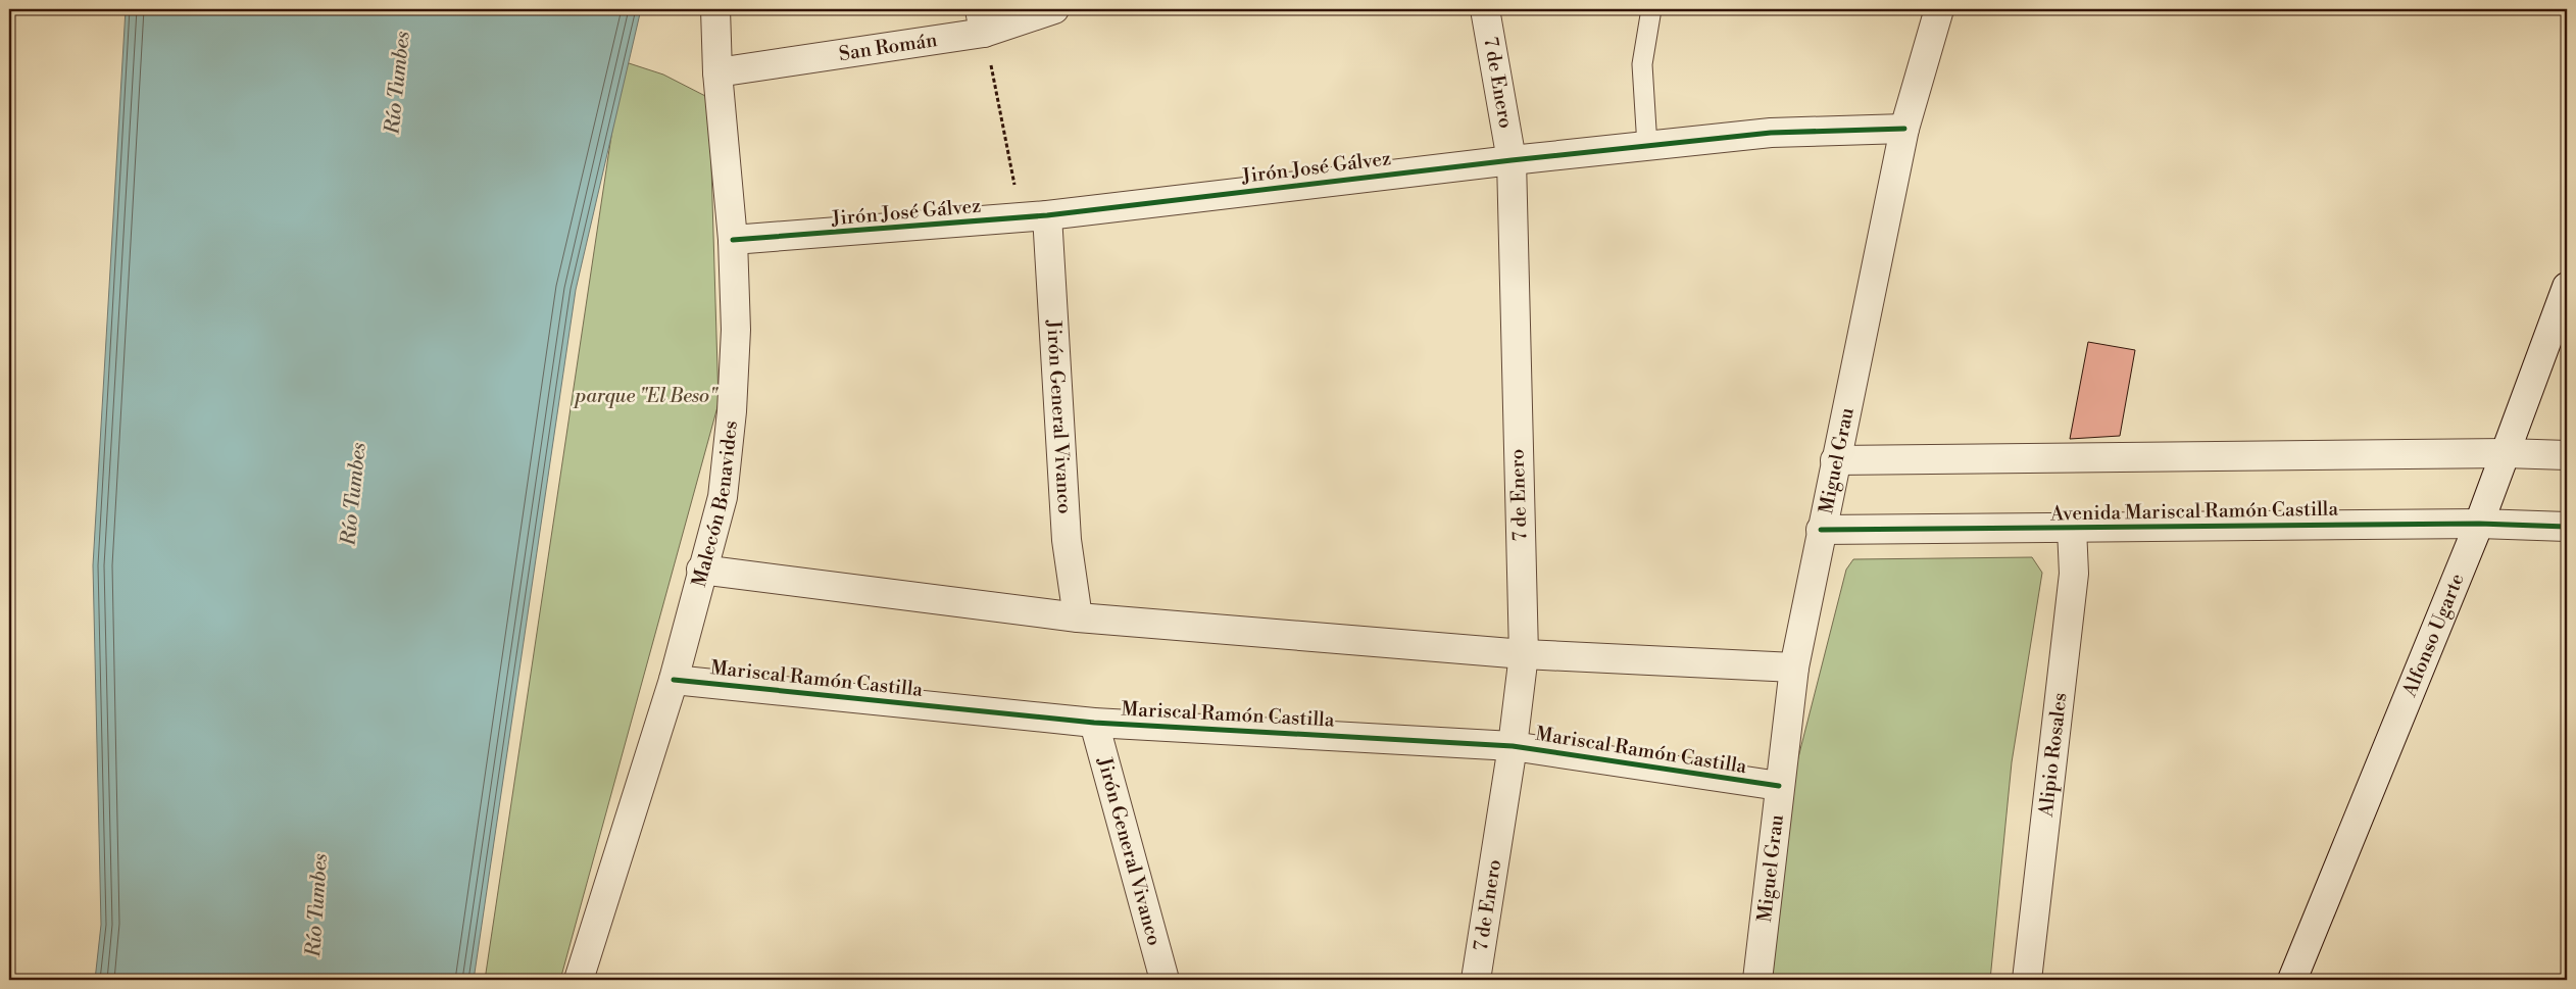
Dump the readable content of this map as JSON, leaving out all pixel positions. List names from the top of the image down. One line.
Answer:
{"streets":{"street":["San Román","7 de Enero","Jirón José Gálvez","Jirón General Vivanco","Miguel Grau","Malecón Benavides","Avenida Mariscal Ramón Castilla","Alfonso Ugarte","Mariscal Ramón Castilla","Alipio Rosales"]},"crossings":[["San Román","Malecón Benavides"],["7 de Enero","Jirón José Gálvez"],["7 de Enero","Mariscal Ramón Castilla"],["Jirón José Gálvez","Jirón General Vivanco"],["Jirón José Gálvez","Miguel Grau"],["Jirón José Gálvez","Malecón Benavides"],["Jirón General Vivanco","Mariscal Ramón Castilla"],["Miguel Grau","Avenida Mariscal Ramón Castilla"],["Miguel Grau","Mariscal Ramón Castilla"],["Malecón Benavides","Mariscal Ramón Castilla"],["Avenida Mariscal Ramón Castilla","Alfonso Ugarte"],["Avenida Mariscal Ramón Castilla","Alipio Rosales"]],"water":["Río Tumbes"],"parks":["parque \"El Beso\""]}
